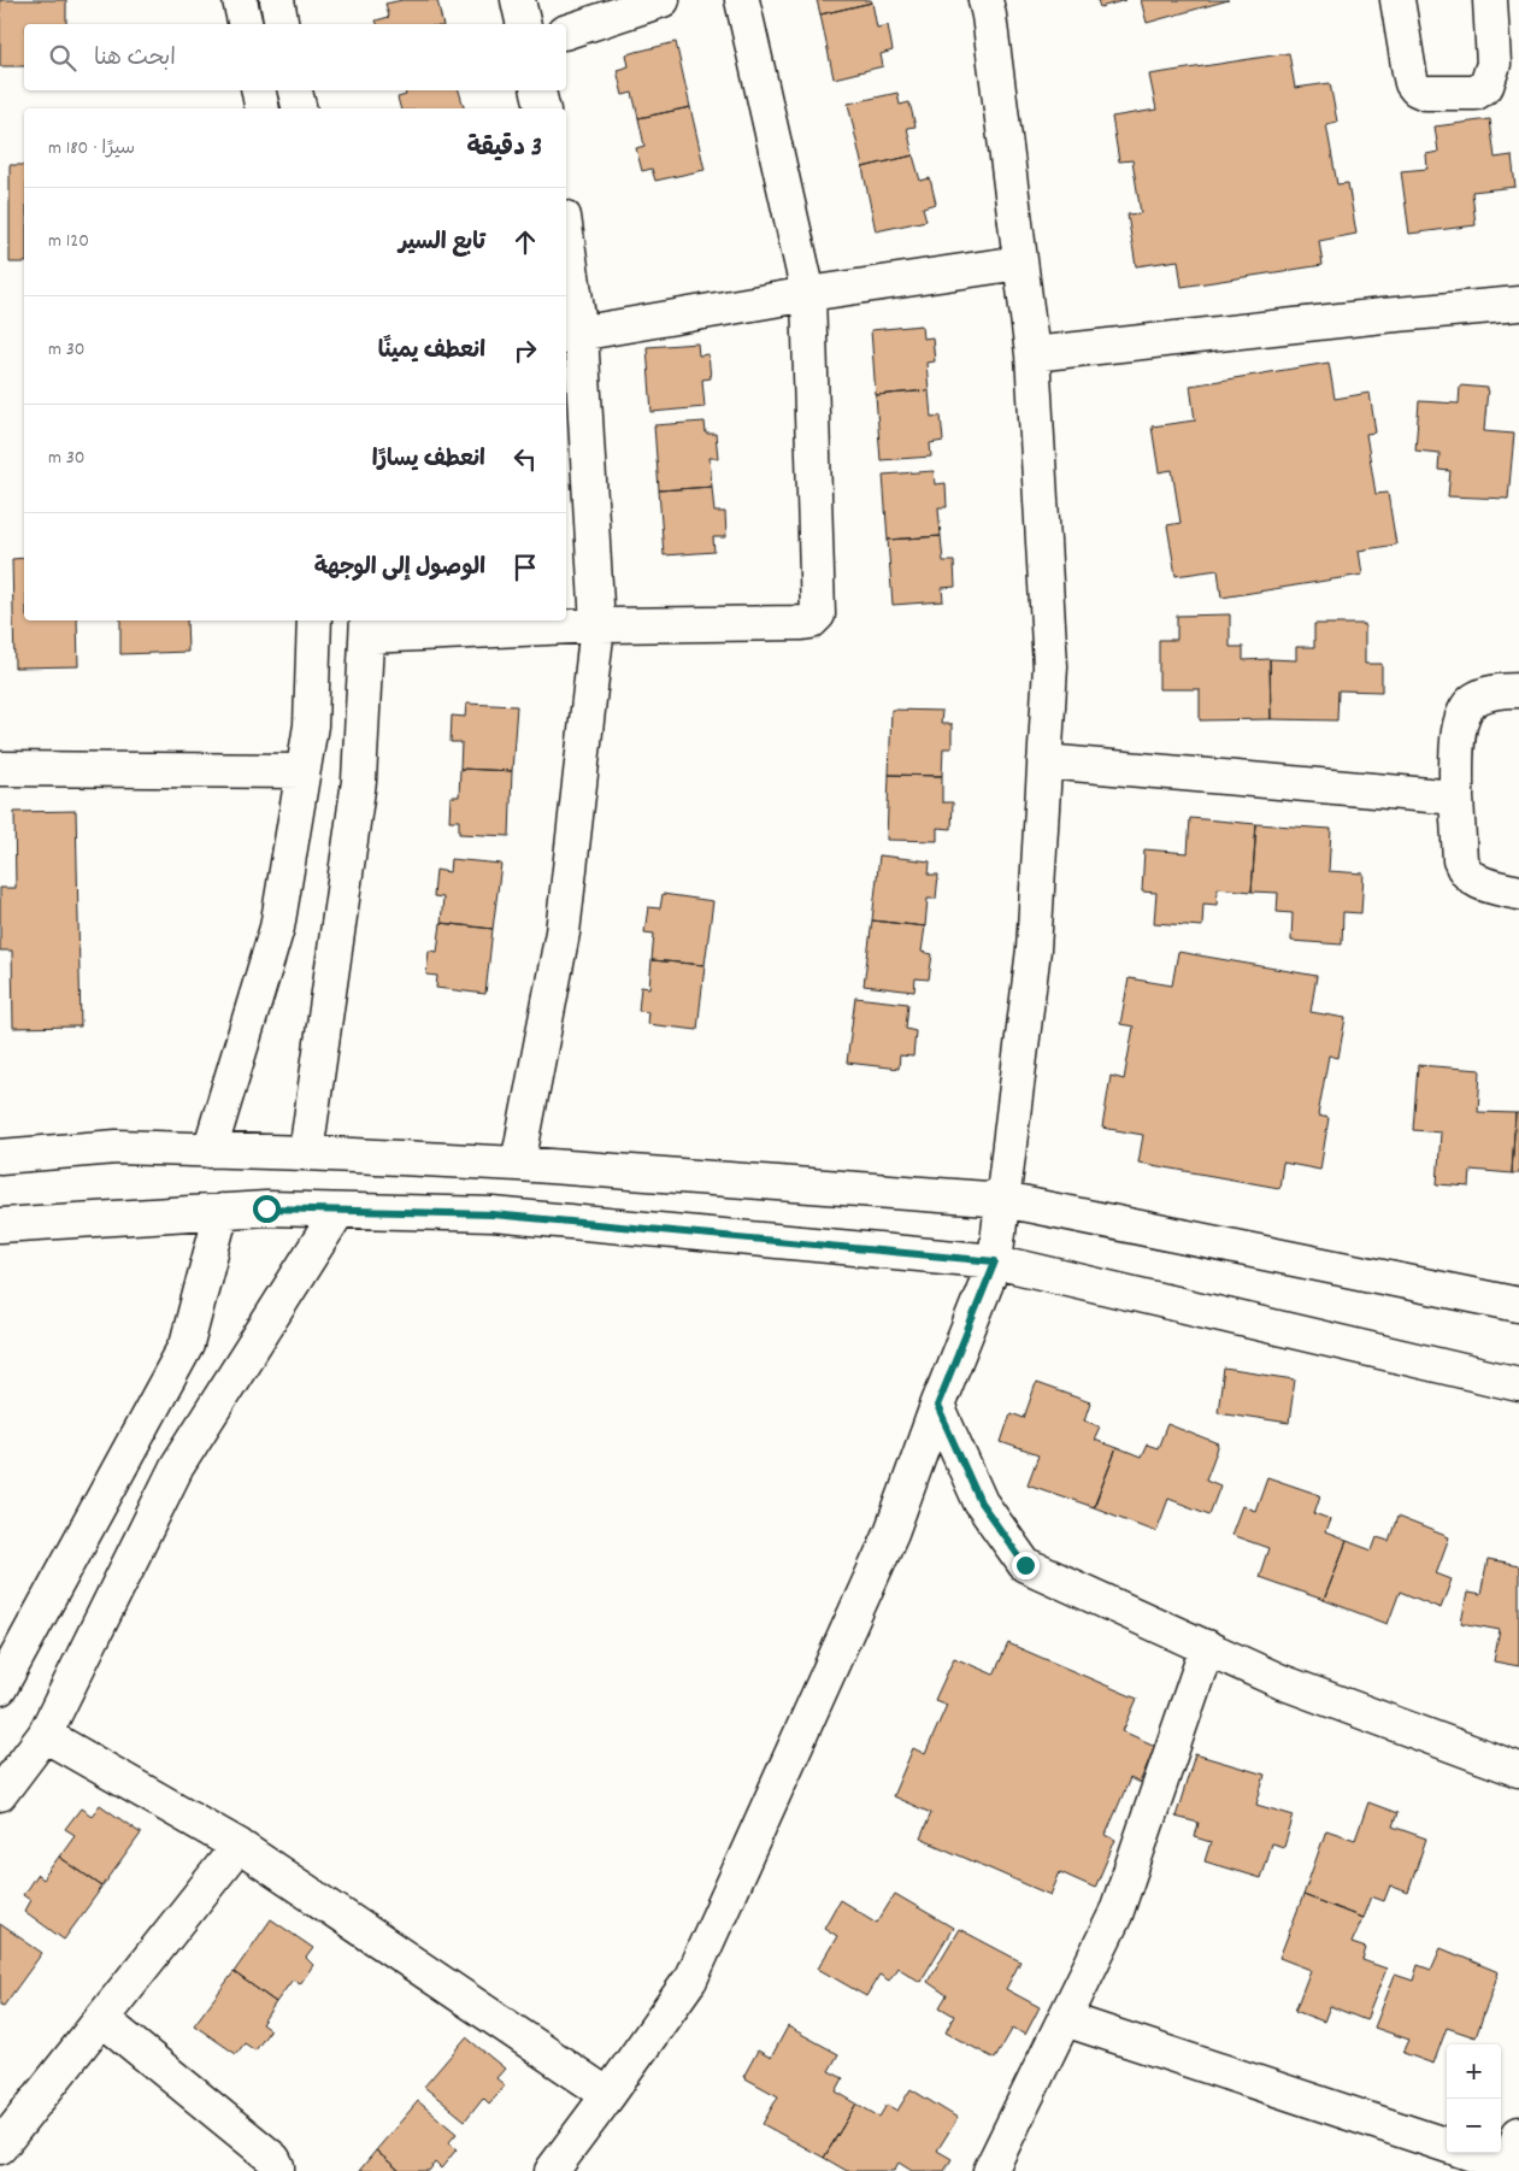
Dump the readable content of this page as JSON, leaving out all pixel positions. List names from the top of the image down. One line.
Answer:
{"page":{"search":"ابحث هنا","heading":["3 دقيقة","سيرًا · 180 m"],"list":[["تابع السير","120 m"],["انعطف يمينًا","30 m"],["انعطف يسارًا","30 m"],"الوصول إلى الوجهة"],"map_buttons":["+","−"]}}
